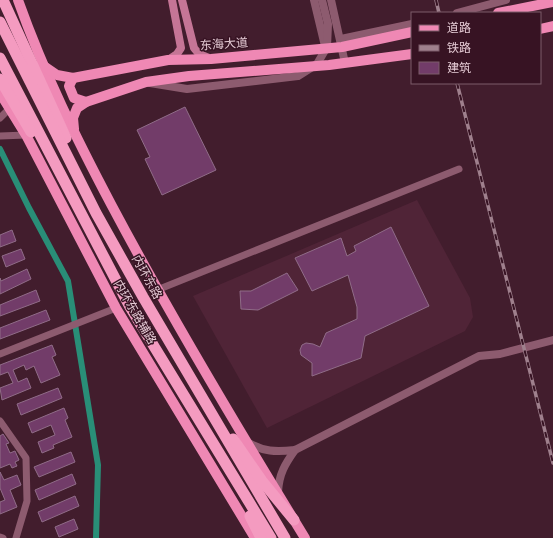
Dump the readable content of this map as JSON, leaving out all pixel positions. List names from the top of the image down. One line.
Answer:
{"streets":{"highway":["内环东路"],"main road":["东海大道","内环东路辅路"]},"legend":["道路","铁路","建筑"]}
